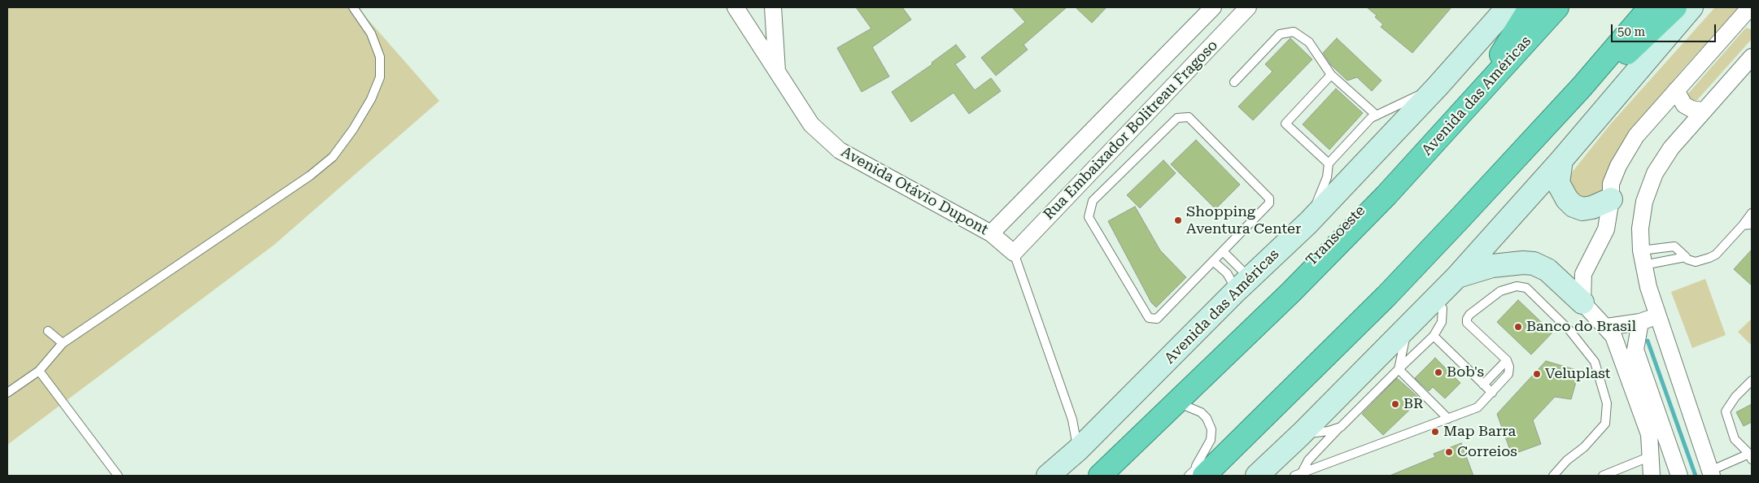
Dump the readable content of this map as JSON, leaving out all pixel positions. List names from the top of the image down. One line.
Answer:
{"streets":{"highway":["Avenida das Américas"],"street":["Rua Embaixador Bolitreau Fragoso","Avenida Otávio Dupont"],"lane":["Transoeste"]},"crossings":[["Rua Embaixador Bolitreau Fragoso","Avenida Otávio Dupont"]],"places":["Shopping Aventura Center","Banco do Brasil","Bob's","Veluplast","BR","Map Barra","Correios"],"scale_bar":"50 m"}
